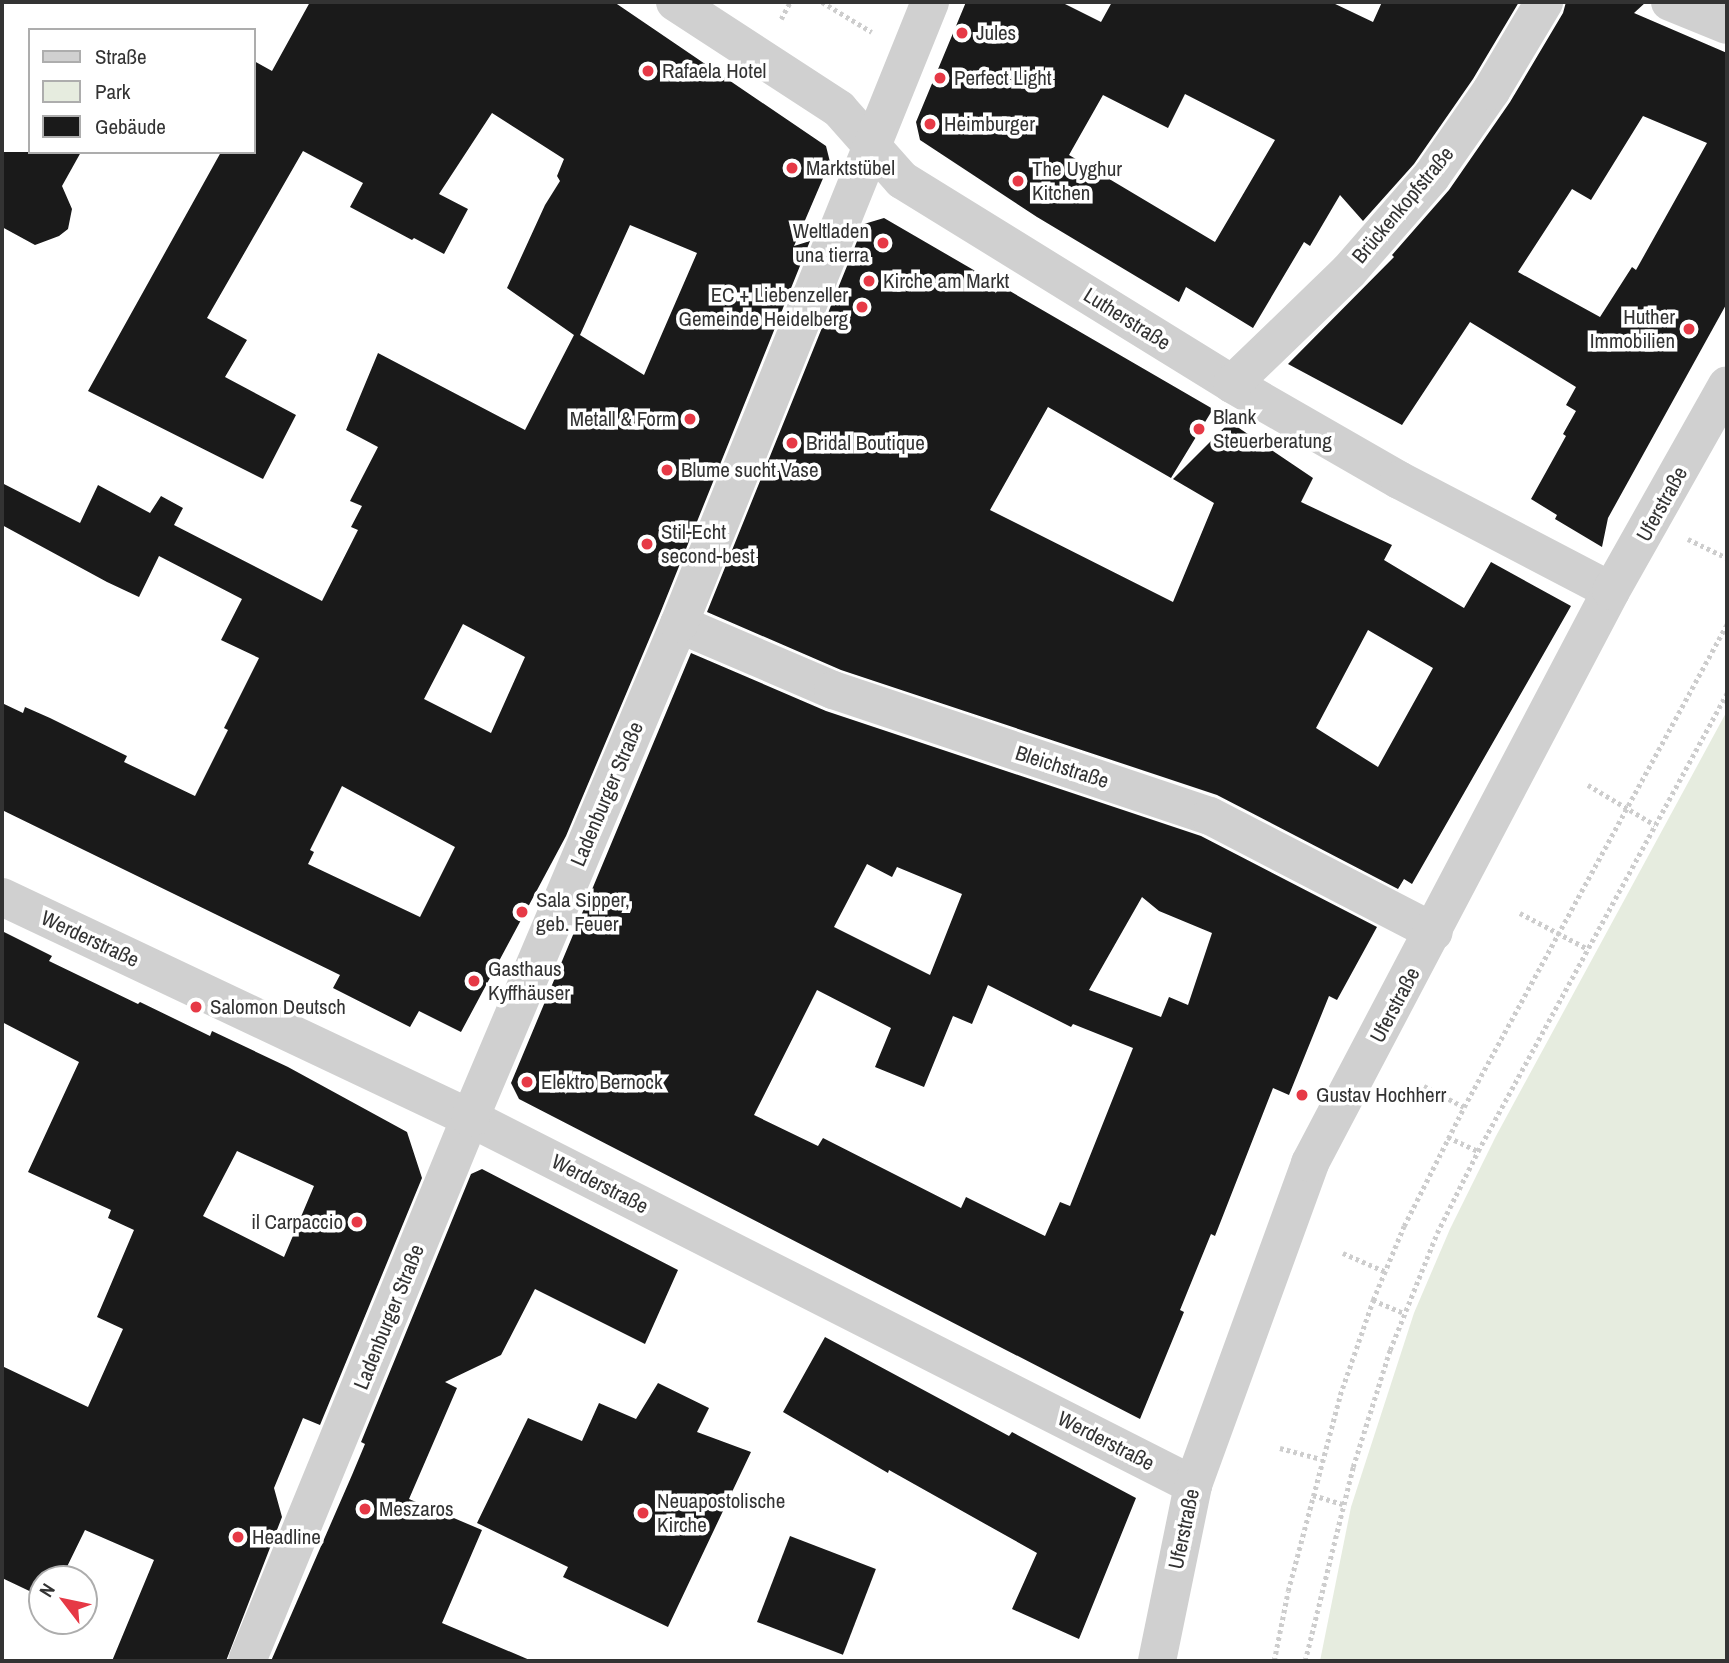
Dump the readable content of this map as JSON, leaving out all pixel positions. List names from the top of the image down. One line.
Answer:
{"streets":{"street":["Brückenkopfstraße","Lutherstraße","Uferstraße","Bleichstraße","Ladenburger Straße","Werderstraße"]},"crossings":[["Brückenkopfstraße","Lutherstraße"],["Lutherstraße","Uferstraße"],["Lutherstraße","Ladenburger Straße"],["Uferstraße","Bleichstraße"],["Uferstraße","Werderstraße"],["Bleichstraße","Ladenburger Straße"],["Ladenburger Straße","Werderstraße"]],"places":["Jules","Rafaela Hotel","Perfect Light","Heimburger","Marktstübel","The Uyghur Kitchen","Weltladen una tierra","Kirche am Markt","EC + Liebenzeller Gemeinde Heidelberg","Huther Immobilien","Metall & Form","Blank Steuerberatung","Bridal Boutique","Blume sucht Vase","Stil-Echt second-best","Sala Sipper, geb. Feuer","Gasthaus Kyffhäuser","Salomon Deutsch","Elektro Bernock","Gustav Hochherr","il Carpaccio","Meszaros","Neuapostolische Kirche","Headline"],"legend":["Straße","Park","Gebäude"],"north":"top left"}
